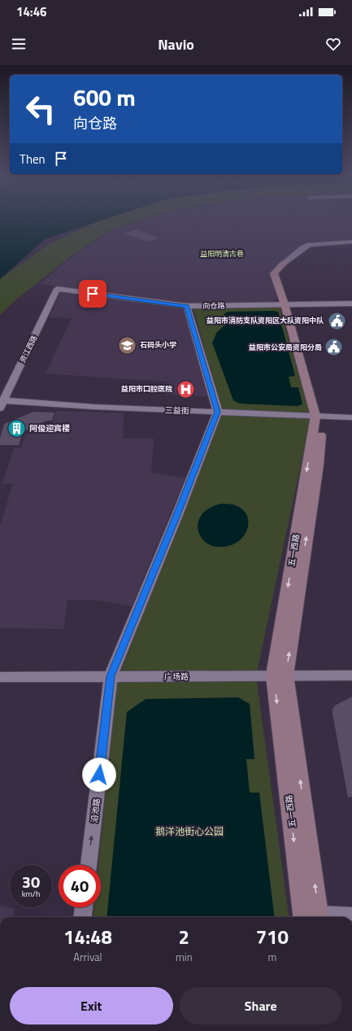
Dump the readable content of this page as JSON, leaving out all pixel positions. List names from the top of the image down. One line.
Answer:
{"streets":{"main road":["五一西路"],"street":["向仓路","资江西路","三益街","广场路","沿池路"]},"crossings":[["向仓路","资江西路"],["资江西路","三益街"],["三益街","沿池路"],["五一西路","广场路"],["广场路","沿池路"]],"one_way":["沿池路"],"parks":["益阳明清古巷","鹅洋池街心公园"],"places":{"public building":["益阳市消防支队资阳区大队资阳中队","益阳市公安局资阳分局"],"school or university":["石码头小学"],"hospital":["益阳市口腔医院"],"building":["阿俊迎宾楼"]},"page":{"status":"14:46","header":"Navio","turn":["600 m","向仓路"],"then":"Then","speed":"30 km/h","limit":"40","eta":["14:48","Arrival","2","min","710","m"],"buttons":["Exit","Share"]}}
